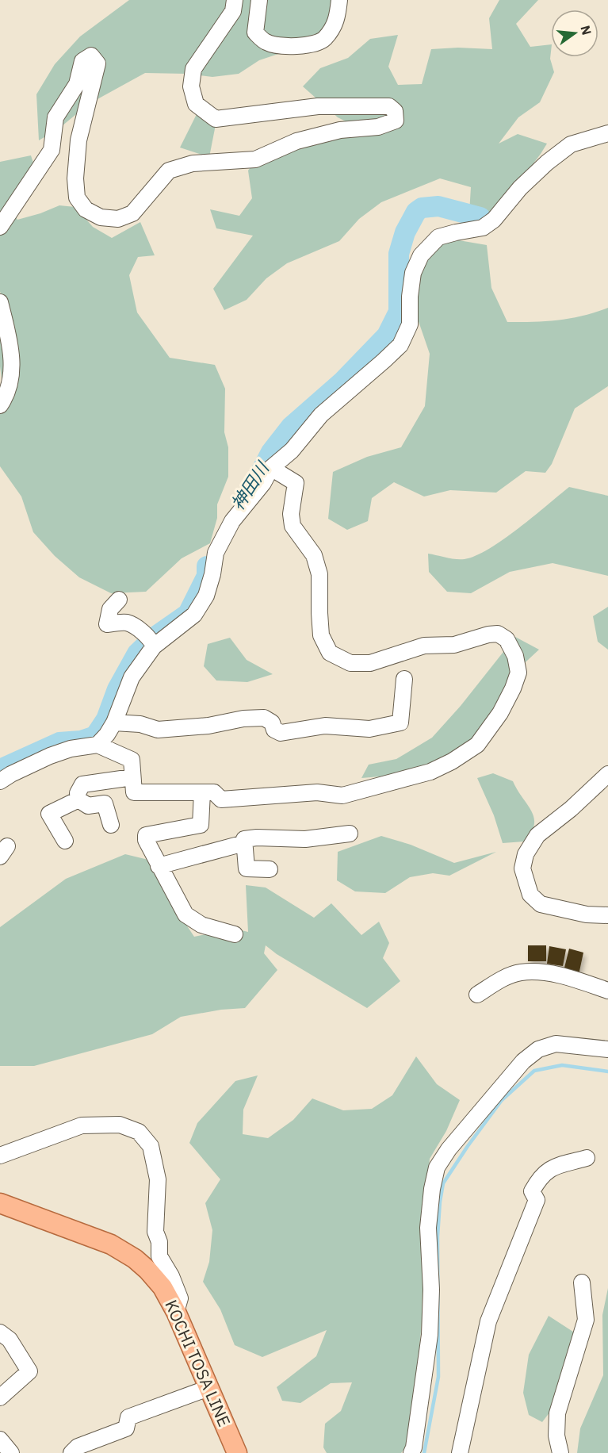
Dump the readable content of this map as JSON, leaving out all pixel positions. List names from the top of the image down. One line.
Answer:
{"streets":{"main road":["KOCHI TOSA LINE"]},"water":["神田川"],"north":"right"}
